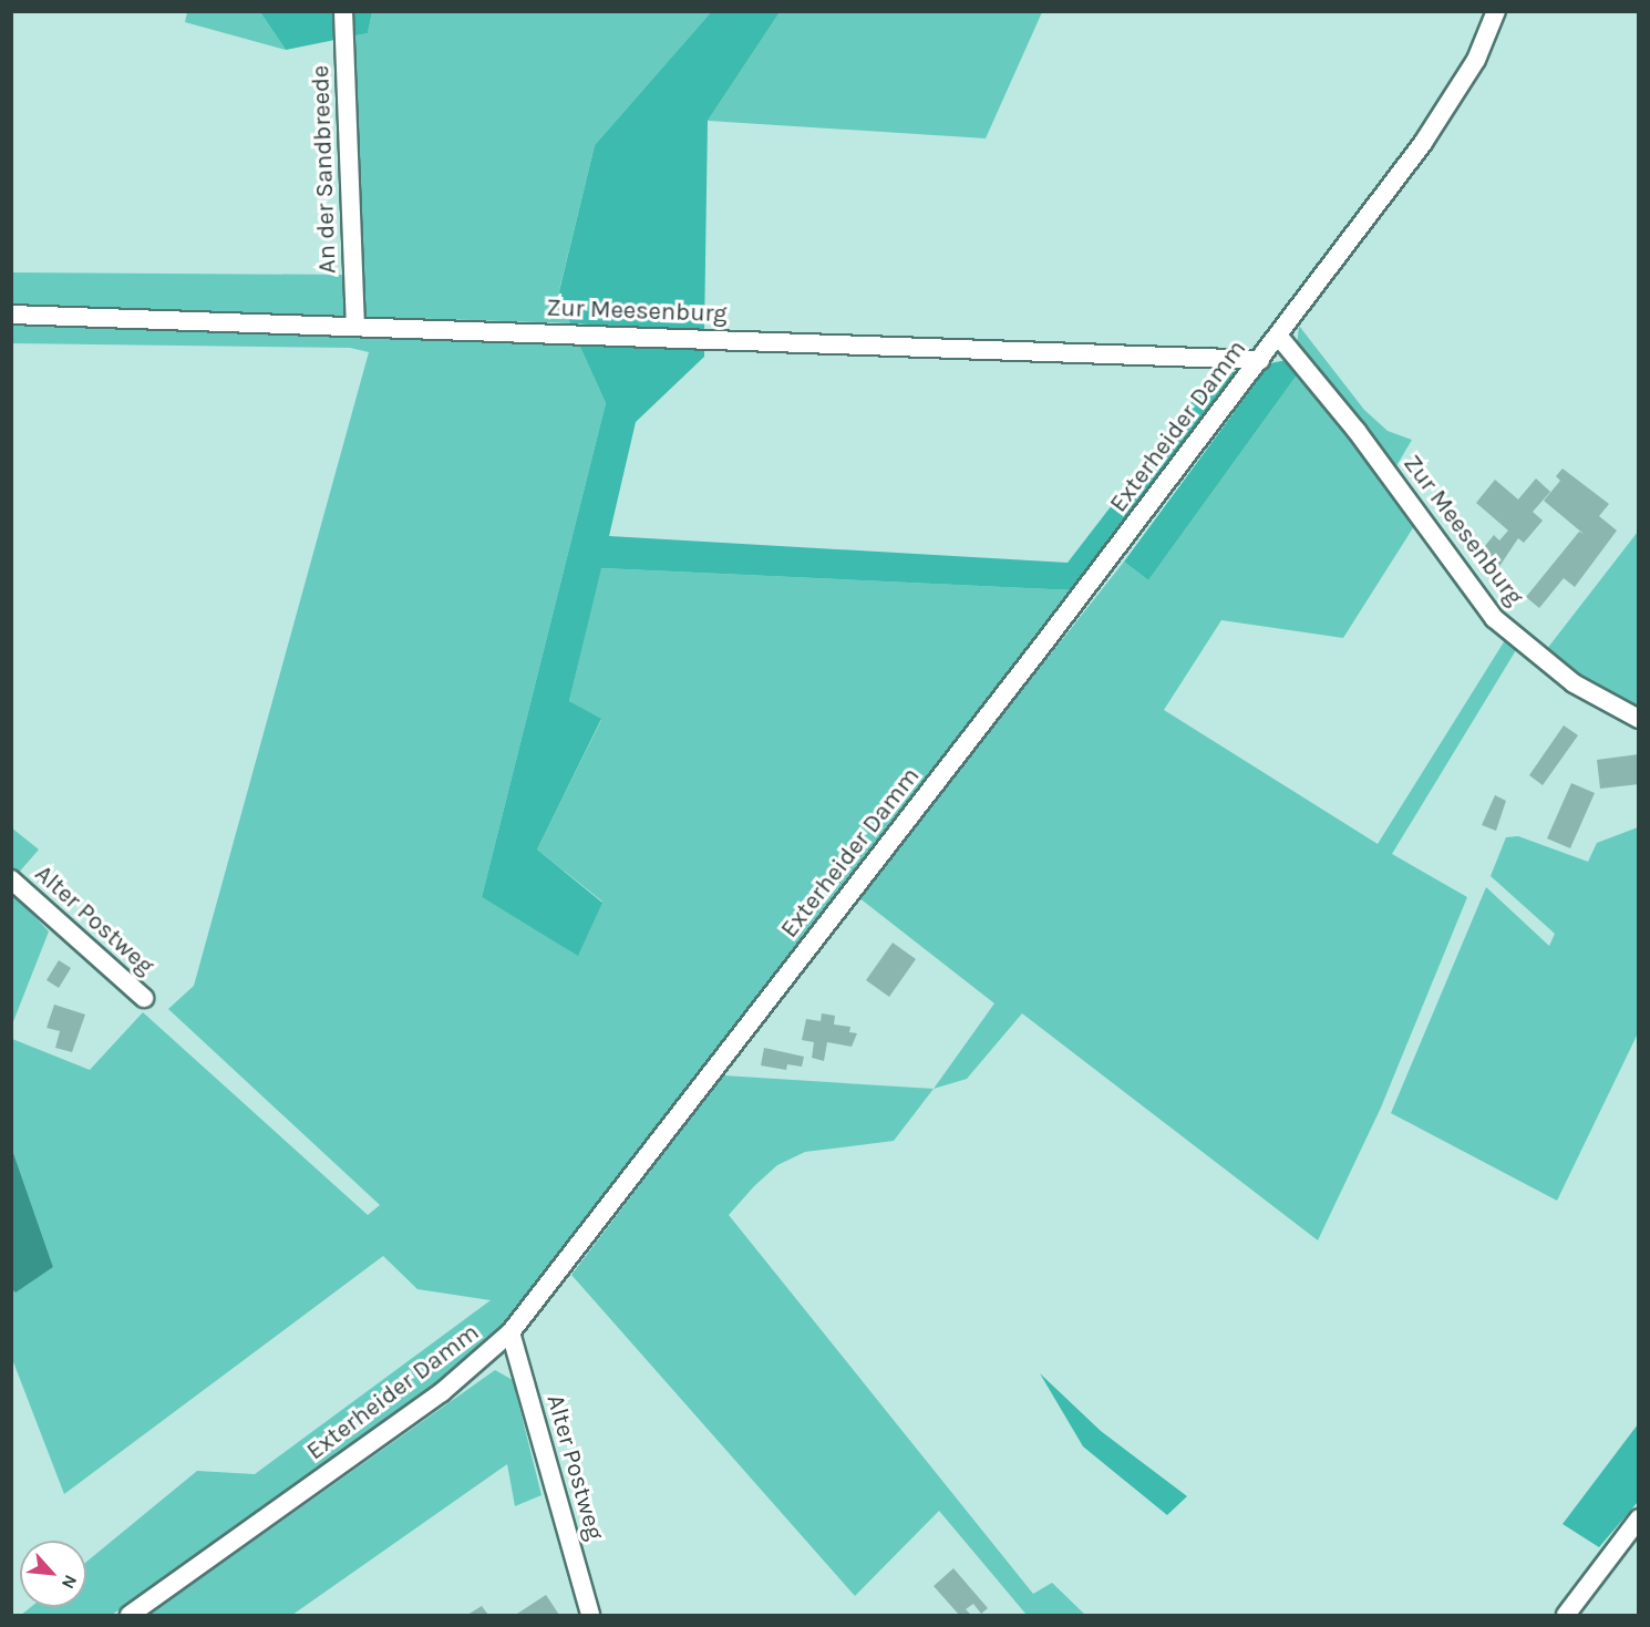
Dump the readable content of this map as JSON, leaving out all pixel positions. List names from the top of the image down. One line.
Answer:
{"streets":{"street":["An der Sandbreede","Zur Meesenburg","Exterheider Damm","Alter Postweg"]},"crossings":[["An der Sandbreede","Zur Meesenburg"],["Zur Meesenburg","Exterheider Damm"],["Exterheider Damm","Alter Postweg"]],"north":"bottom right"}
